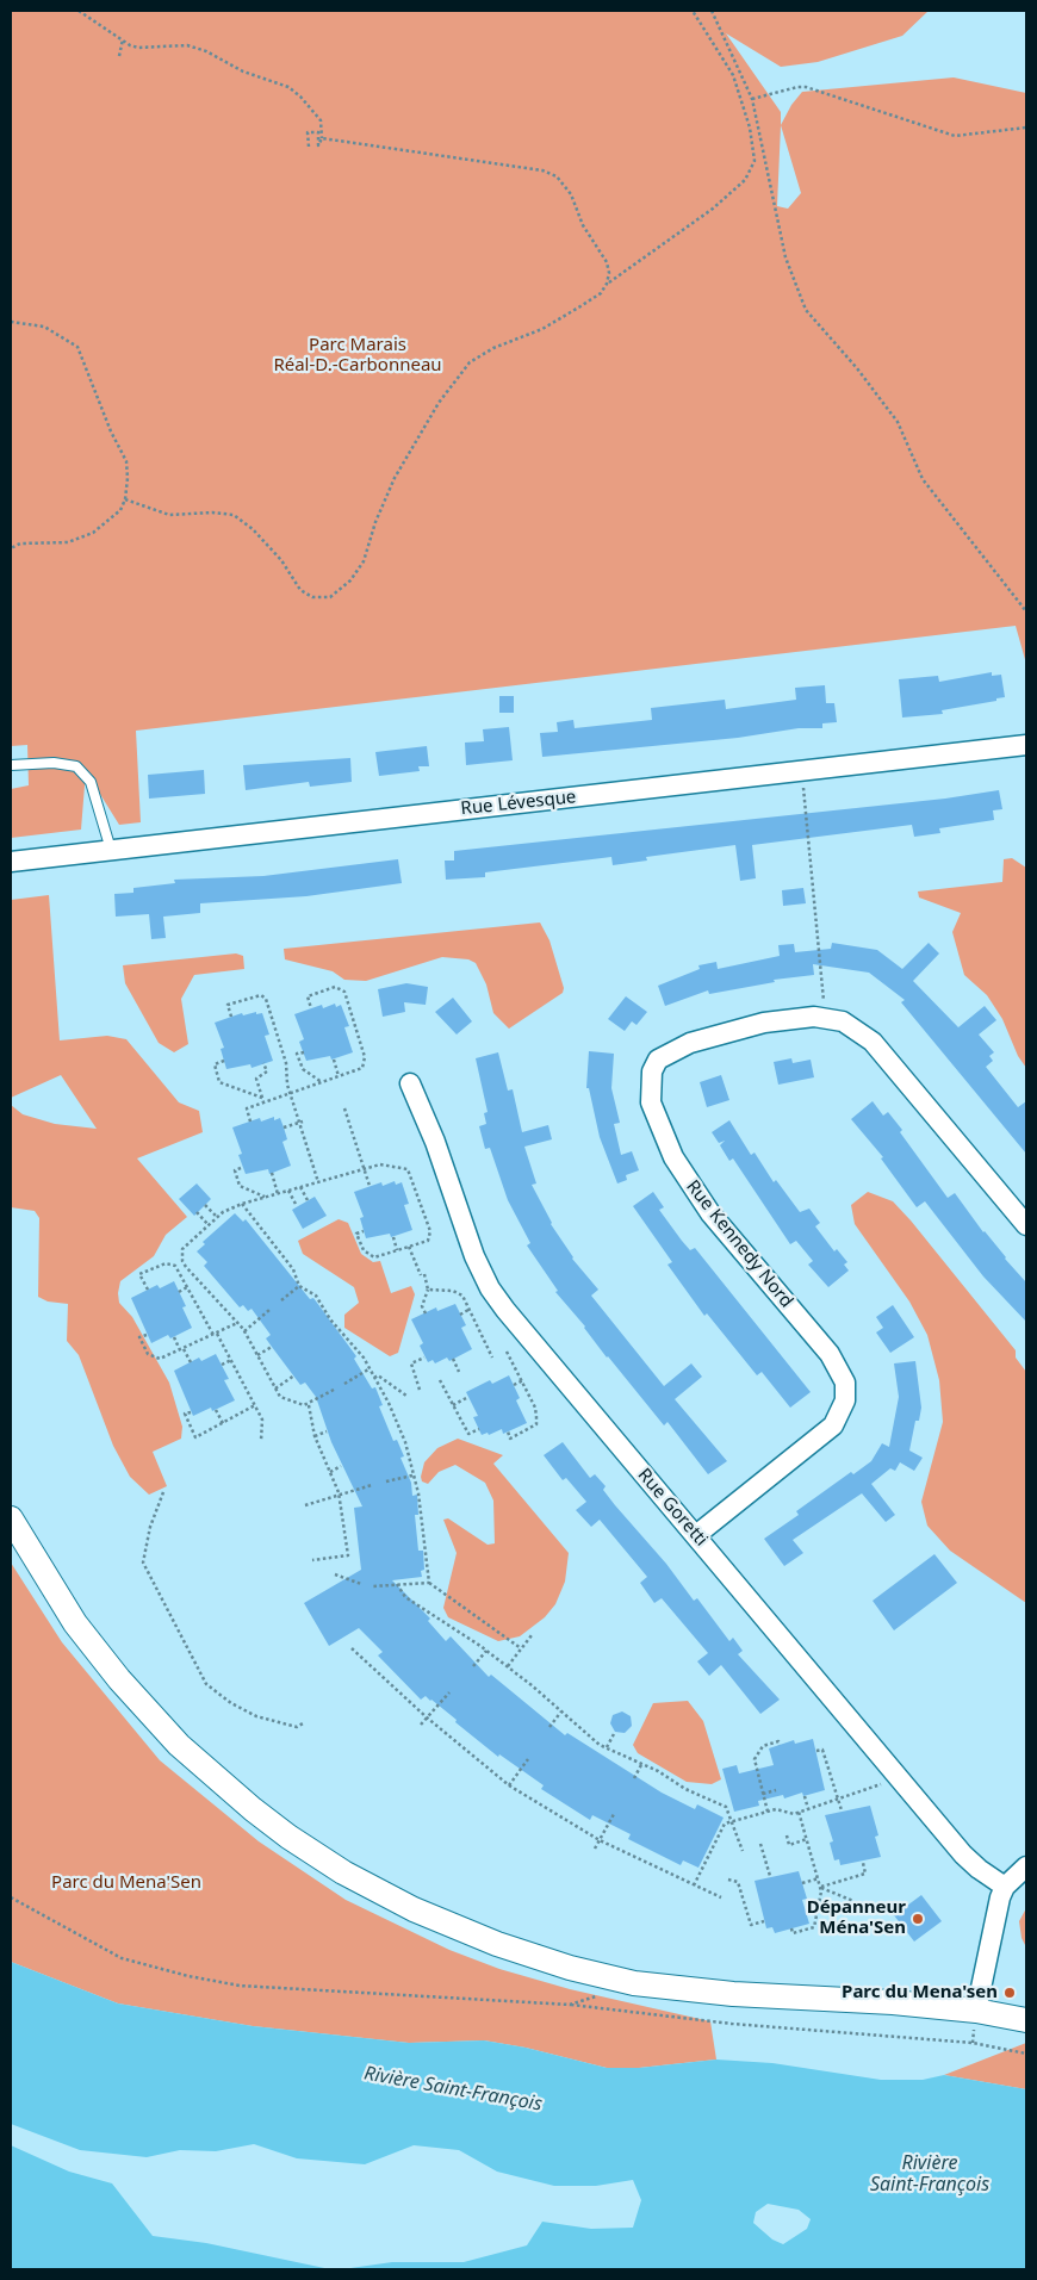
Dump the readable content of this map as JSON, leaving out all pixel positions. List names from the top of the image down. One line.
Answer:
{"streets":{"street":["Rue Lévesque","Rue Kennedy Nord","Rue Goretti"]},"crossings":[["Rue Kennedy Nord","Rue Goretti"]],"water":["Rivière Saint-François"],"parks":["Parc Marais Réal-D.-Carbonneau","Parc du Mena'Sen"],"places":["Dépanneur Ména'Sen","Parc du Mena'sen"]}
